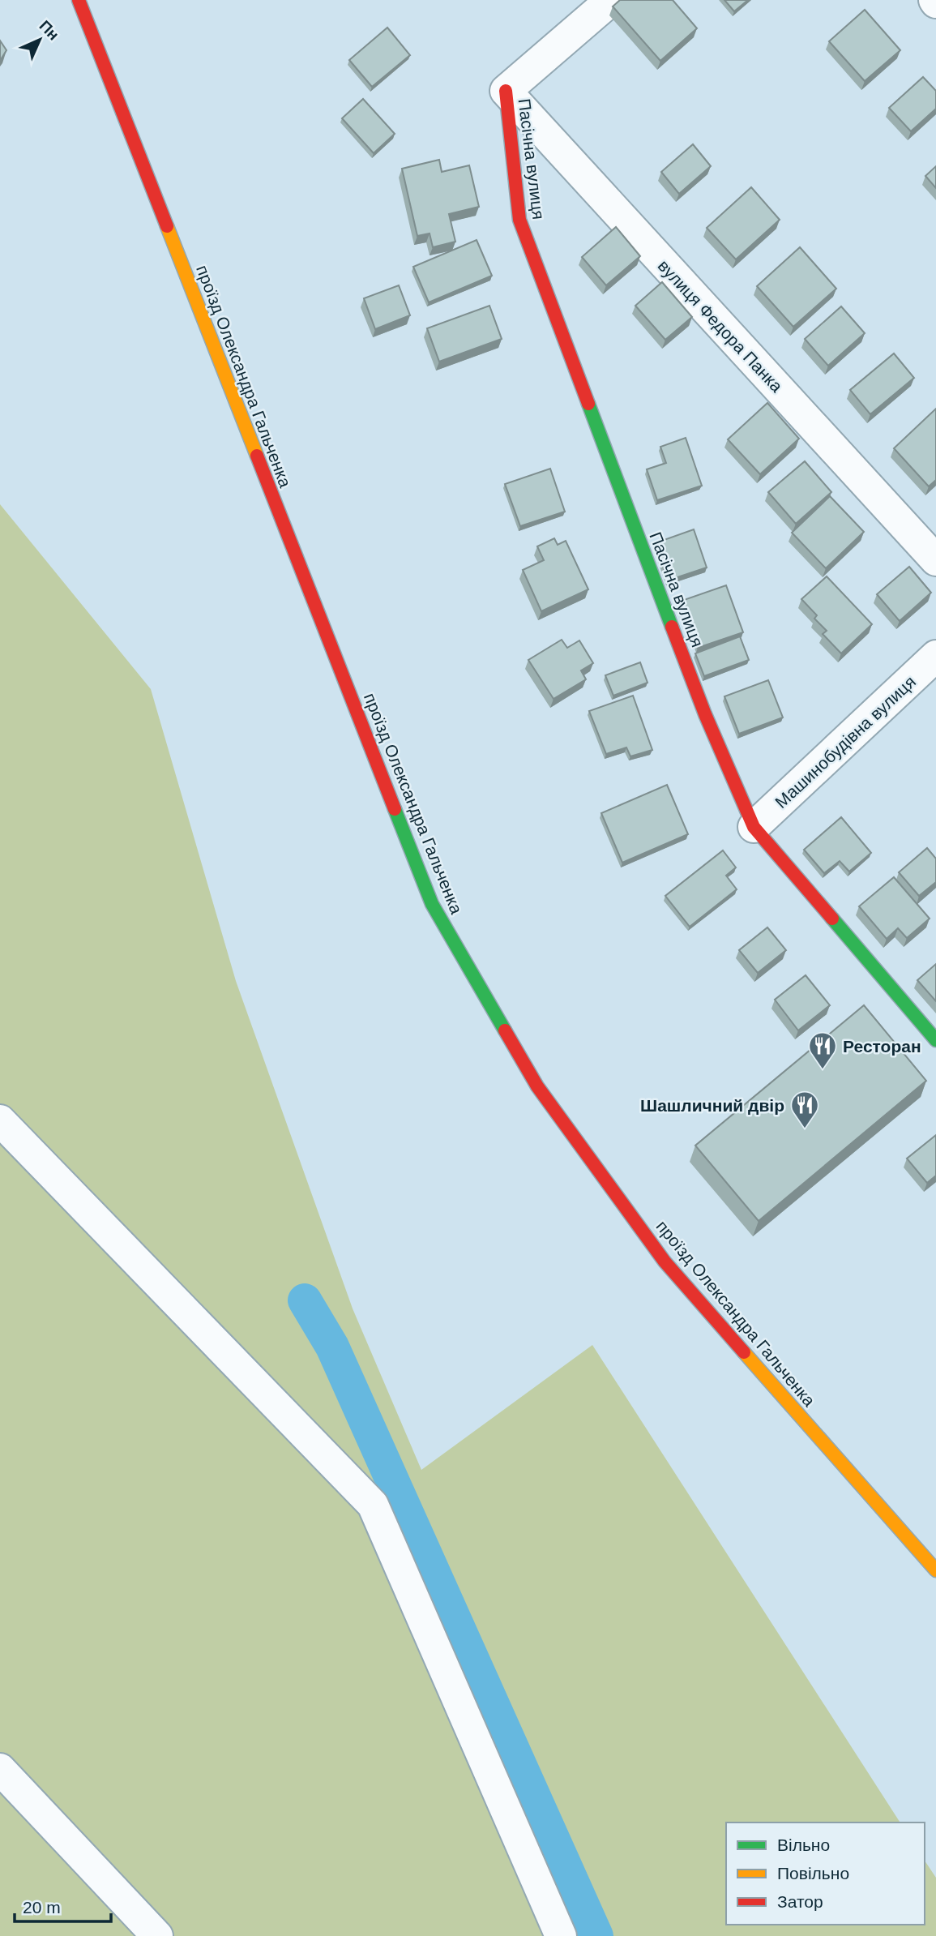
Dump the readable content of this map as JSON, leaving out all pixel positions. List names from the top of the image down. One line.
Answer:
{"streets":{"main road":["Пасічна вулиця","проїзд Олександра Гальченка"],"street":["вулиця Федора Панка","Машинобудівна вулиця"]},"crossings":[["Пасічна вулиця","вулиця Федора Панка"],["Пасічна вулиця","Машинобудівна вулиця"]],"places":{"restaurant":["Ресторан","Шашличний двір"]},"legend":["Вільно","Повільно","Затор"],"scale_bar":"20 m","north":"top right"}
